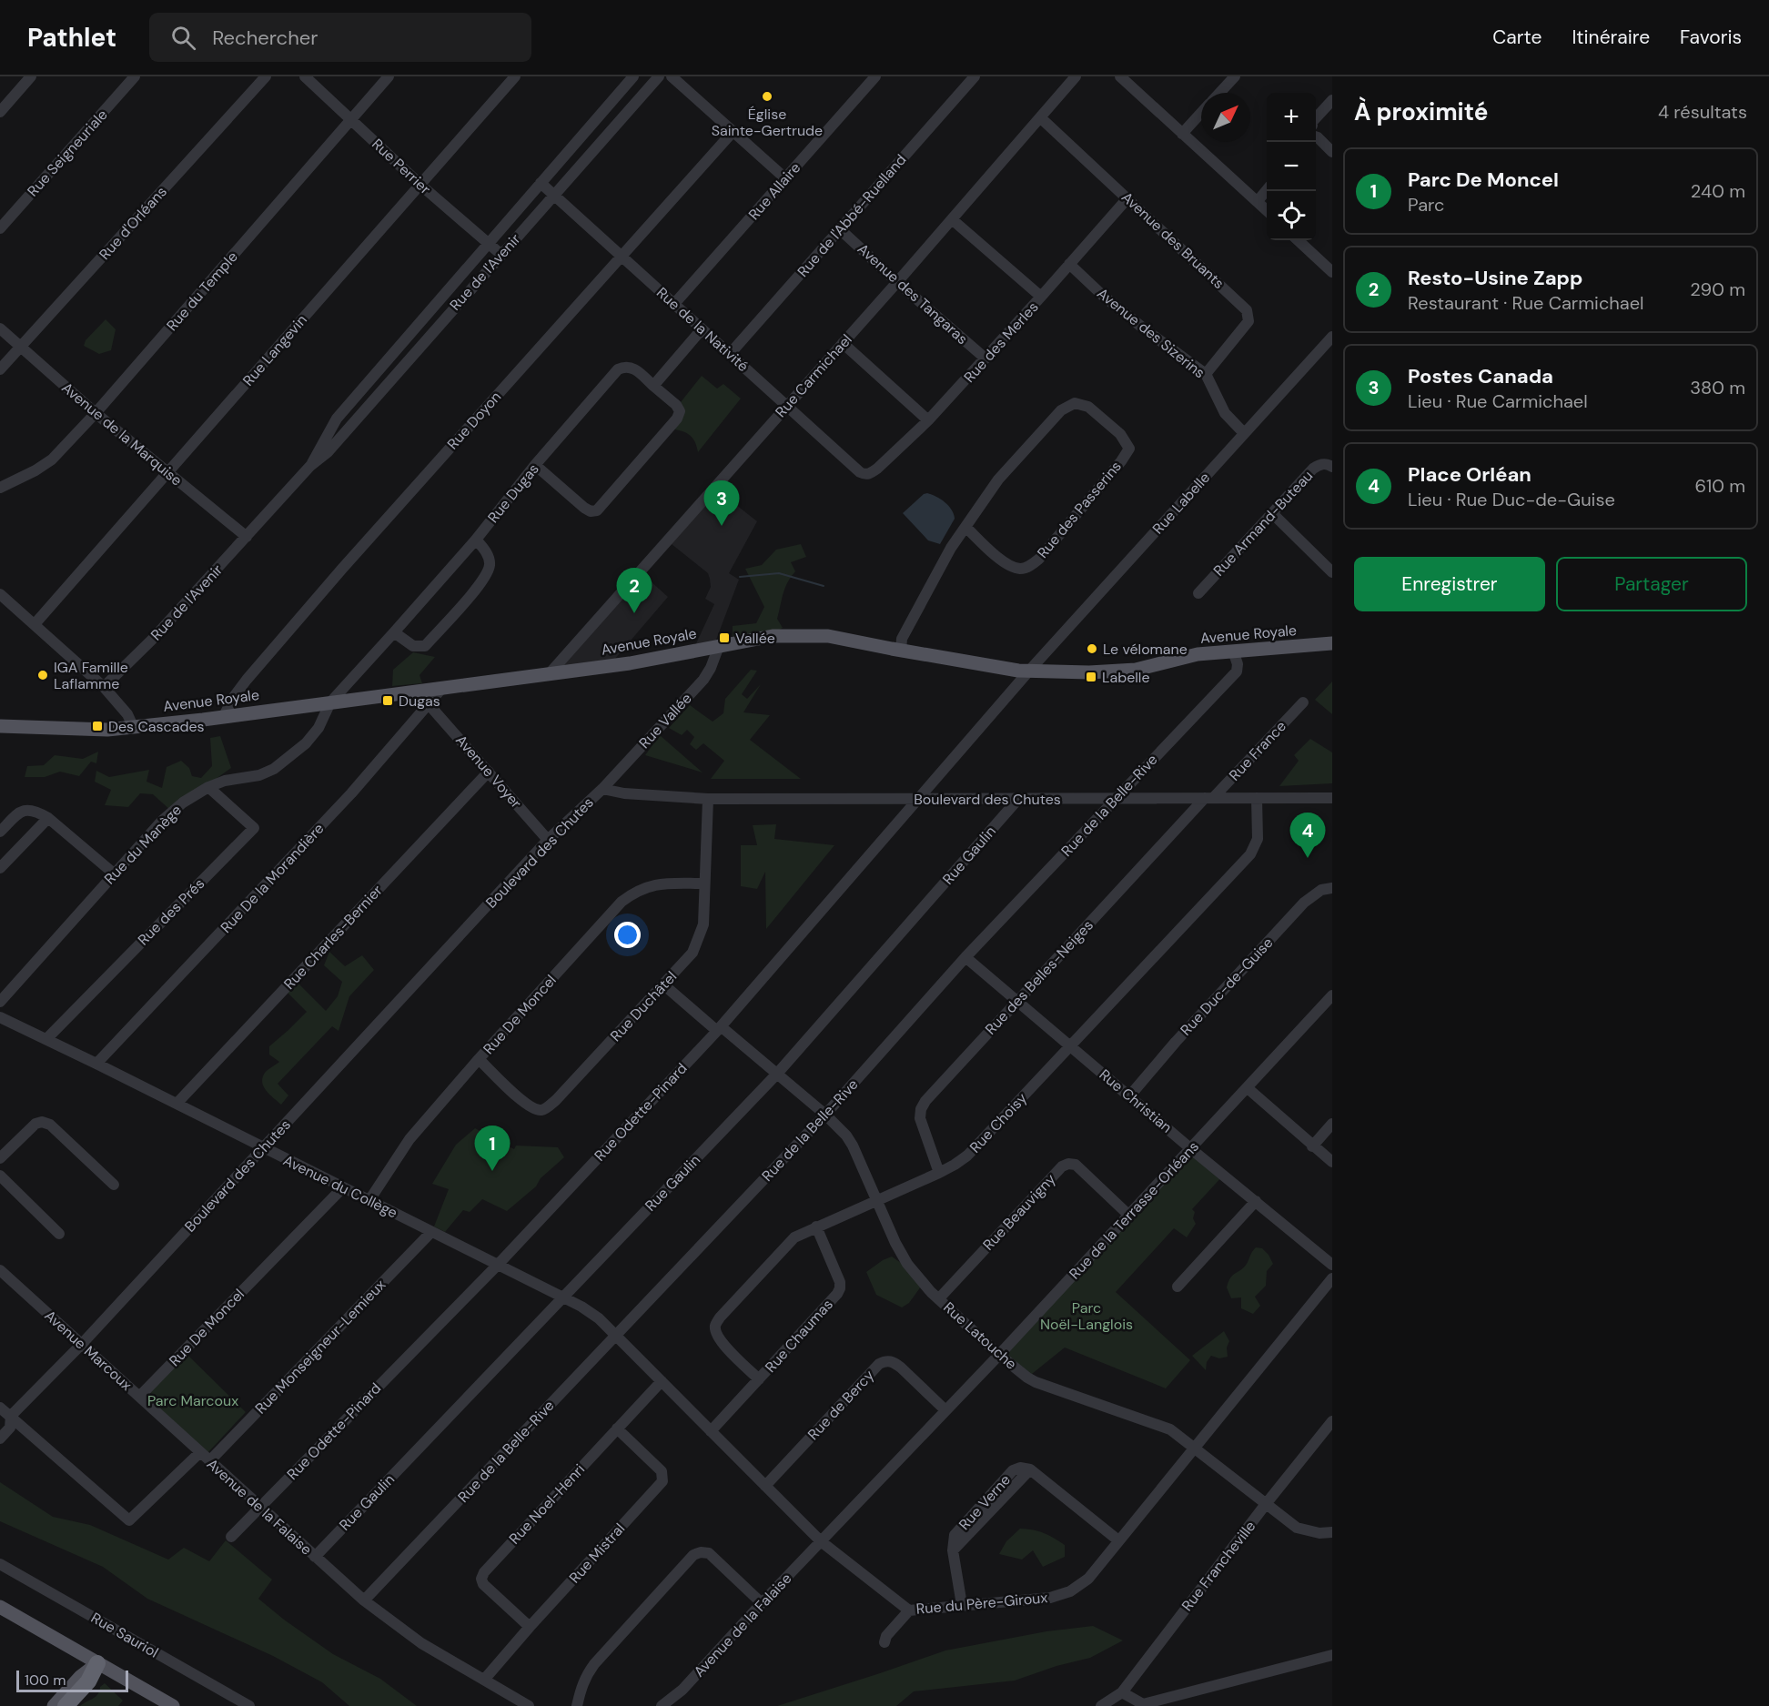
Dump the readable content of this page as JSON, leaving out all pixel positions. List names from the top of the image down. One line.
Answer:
{"streets":{"main road":["Avenue Royale"],"street":["Rue Seigneuriale","Rue Perrier","Rue Allaire","Rue de l'Abbé-Ruelland","Rue d'Orléans","Avenue des Bruants","Rue de l'Avenir","Rue du Temple","Avenue des Tangaras","Rue de la Nativité","Avenue des Sizerins","Rue des Merles","Rue Langevin","Rue Carmichael","Rue Doyon","Avenue de la Marquise","Rue Dugas","Rue Labelle","Rue des Passerins","Rue Armand-Buteau","Rue Vallée","Rue France","Avenue Voyer","Boulevard des Chutes","Rue de la Belle-Rive","Rue du Manège","Rue Gaulin","Rue De la Morandière","Rue des Prés","Rue Charles-Bernier","Rue des Belles-Neiges","Rue Duc-de-Guise","Rue Duchâtel","Rue De Moncel","Rue Christian","Rue Odette-Pinard","Rue Choisy","Avenue du Collège","Rue de la Terrasse-Orléans","Rue Beauvigny","Rue Chaumas","Rue Latouche","Rue Monseigneur-Lemieux","Avenue Marcoux","Rue de Bercy","Rue Verne","Rue Noel-Henri","Avenue de la Falaise","Rue Mistral","Rue Francheville","Rue du Père-Giroux","Rue Sauriol"]},"crossings":[["Rue Perrier","Rue de l'Avenir"],["Rue Perrier","Rue du Temple"],["Rue Perrier","Rue Langevin"],["Rue Allaire","Rue de la Nativité"],["Rue de l'Abbé-Ruelland","Avenue des Tangaras"],["Rue de l'Abbé-Ruelland","Rue de la Nativité"],["Rue d'Orléans","Avenue de la Marquise"],["Avenue des Bruants","Avenue des Sizerins"],["Avenue des Bruants","Rue des Merles"],["Avenue des Bruants","Rue Carmichael"],["Rue de l'Avenir","Rue de la Nativité"],["Rue de l'Avenir","Avenue de la Marquise"],["Rue du Temple","Avenue de la Marquise"],["Avenue des Tangaras","Rue des Merles"],["Avenue des Tangaras","Rue Carmichael"],["Rue de la Nativité","Rue des Merles"],["Rue de la Nativité","Rue Carmichael"],["Rue de la Nativité","Rue Doyon"],["Avenue des Sizerins","Rue des Merles"],["Avenue des Sizerins","Rue Labelle"],["Rue Langevin","Avenue de la Marquise"],["Rue Carmichael","Avenue Royale"],["Rue Doyon","Avenue Royale"],["Rue Dugas","Avenue Royale"],["Rue Dugas","Rue du Manège"],["Rue Labelle","Avenue Royale"],["Rue Labelle","Rue Odette-Pinard"],["Rue des Passerins","Avenue Royale"],["Avenue Royale","Rue Vallée"],["Avenue Royale","Rue de la Belle-Rive"],["Avenue Royale","Rue du Manège"],["Avenue Royale","Rue De la Morandière"],["Avenue Royale","Rue Odette-Pinard"],["Rue Vallée","Boulevard des Chutes"],["Rue France","Boulevard des Chutes"],["Rue France","Rue des Belles-Neiges"],["Avenue Voyer","Boulevard des Chutes"],["Avenue Voyer","Rue De la Morandière"],["Avenue Voyer","Rue Charles-Bernier"],["Boulevard des Chutes","Rue de la Belle-Rive"],["Boulevard des Chutes","Rue Gaulin"],["Boulevard des Chutes","Rue des Belles-Neiges"],["Boulevard des Chutes","Rue Duchâtel"],["Boulevard des Chutes","Rue Odette-Pinard"],["Boulevard des Chutes","Rue Choisy"],["Boulevard des Chutes","Avenue du Collège"],["Boulevard des Chutes","Avenue Marcoux"],["Boulevard des Chutes","Avenue de la Falaise"],["Rue de la Belle-Rive","Rue Christian"],["Rue de la Belle-Rive","Avenue du Collège"],["Rue de la Belle-Rive","Rue Latouche"],["Rue de la Belle-Rive","Avenue de la Falaise"],["Rue de la Belle-Rive","Rue du Père-Giroux"],["Rue du Manège","Rue des Prés"],["Rue Gaulin","Avenue du Collège"],["Rue Gaulin","Rue Latouche"],["Rue Gaulin","Avenue de la Falaise"],["Rue De la Morandière","Avenue du Collège"],["Rue des Prés","Avenue du Collège"],["Rue Charles-Bernier","Avenue du Collège"],["Rue des Belles-Neiges","Rue Christian"],["Rue des Belles-Neiges","Rue Choisy"],["Rue Duc-de-Guise","Rue Christian"],["Rue Duchâtel","Rue De Moncel"],["Rue Duchâtel","Rue Latouche"],["Rue De Moncel","Avenue du Collège"],["Rue De Moncel","Avenue Marcoux"],["Rue Christian","Rue Choisy"],["Rue Christian","Rue de la Terrasse-Orléans"],["Rue Odette-Pinard","Avenue du Collège"],["Rue Odette-Pinard","Rue Latouche"],["Rue Odette-Pinard","Avenue de la Falaise"],["Rue Choisy","Rue Chaumas"],["Rue Choisy","Rue Latouche"],["Avenue du Collège","Rue Monseigneur-Lemieux"],["Avenue du Collège","Rue du Père-Giroux"],["Rue de la Terrasse-Orléans","Rue Beauvigny"],["Rue de la Terrasse-Orléans","Rue Latouche"],["Rue de la Terrasse-Orléans","Rue de Bercy"],["Rue de la Terrasse-Orléans","Avenue de la Falaise"],["Rue de la Terrasse-Orléans","Rue du Père-Giroux"],["Rue Beauvigny","Rue Latouche"],["Rue Chaumas","Rue du Père-Giroux"],["Rue Latouche","Rue Francheville"],["Rue Latouche","Rue du Père-Giroux"],["Rue Monseigneur-Lemieux","Avenue de la Falaise"],["Avenue Marcoux","Avenue de la Falaise"],["Rue de Bercy","Rue du Père-Giroux"],["Rue Verne","Rue du Père-Giroux"],["Rue Noel-Henri","Rue Mistral"],["Rue Noel-Henri","Rue du Père-Giroux"],["Avenue de la Falaise","Rue Mistral"],["Avenue de la Falaise","Rue du Père-Giroux"]],"parks":["Parc Noël-Langlois","Parc Marcoux"],"places":{"other":["Église Sainte-Gertrude","Le vélomane","IGA Famille Laflamme"],"transit":["Vallée","Labelle","Dugas","Des Cascades"]},"scale_bar":"100 m","north":"top right","page":{"header":"Pathlet","search":"Rechercher","nav":["Carte","Itinéraire","Favoris"],"heading":["À proximité","4 résultats"],"map_buttons":["+","−"],"list":[{"mark":"1","name":"Parc De Moncel","note":"Parc","value":"240 m"},{"mark":"2","name":"Resto-Usine Zapp","note":"Restaurant · Rue Carmichael","value":"290 m"},{"mark":"3","name":"Postes Canada","note":"Lieu · Rue Carmichael","value":"380 m"},{"mark":"4","name":"Place Orléan","note":"Lieu · Rue Duc-de-Guise","value":"610 m"}],"pins":["3","2","4","1"],"buttons":["Enregistrer","Partager"],"scale":"100 m"}}
